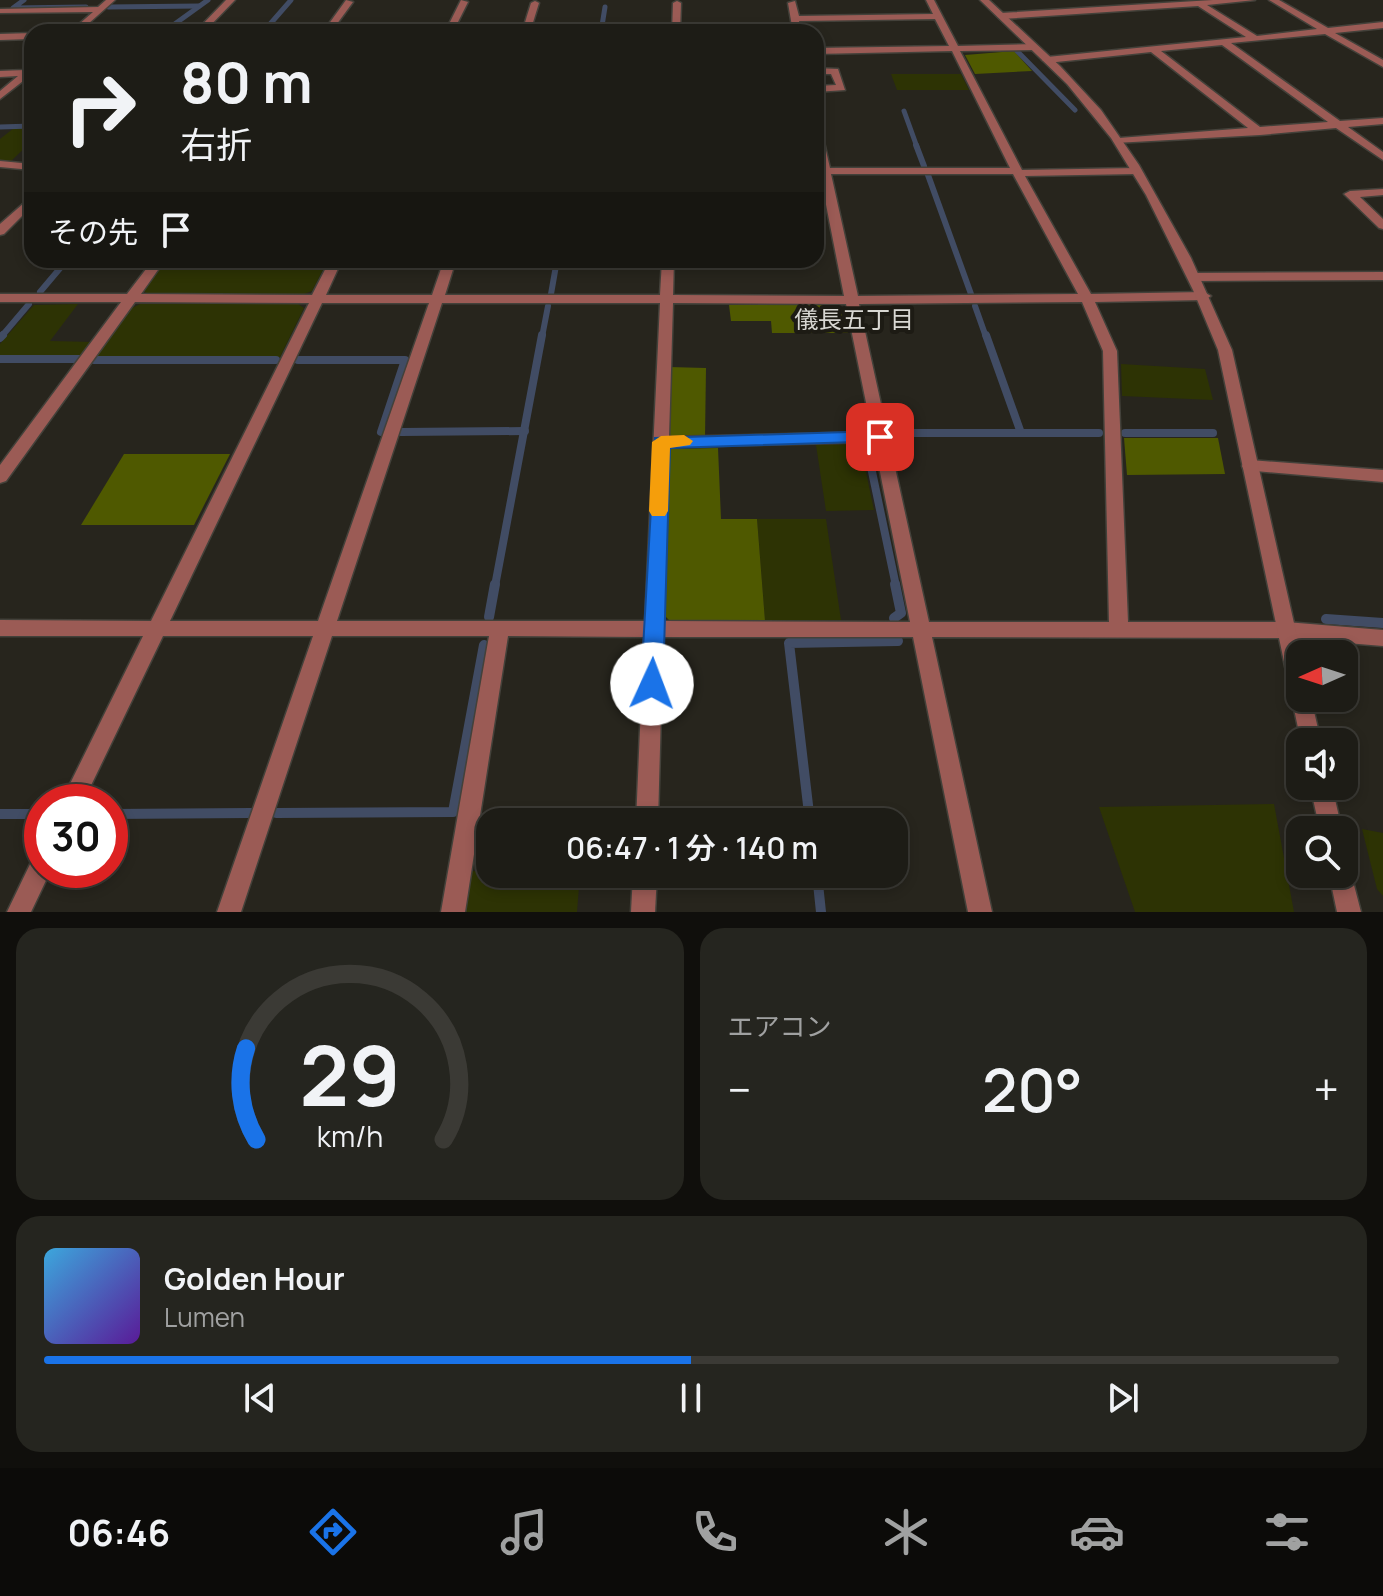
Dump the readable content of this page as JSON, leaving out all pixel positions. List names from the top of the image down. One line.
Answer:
{"districts":["儀長五丁目"],"north":"left","page":{"turn":["80 m","右折"],"then":"その先","limit":"30","trip":"06:47 · 1 分 · 140 m","tile":"エアコン","heat":["−","20°","+"],"song":["Golden Hour","Lumen"],"tabs":"06:46","gauge":["29","km/h"]}}
